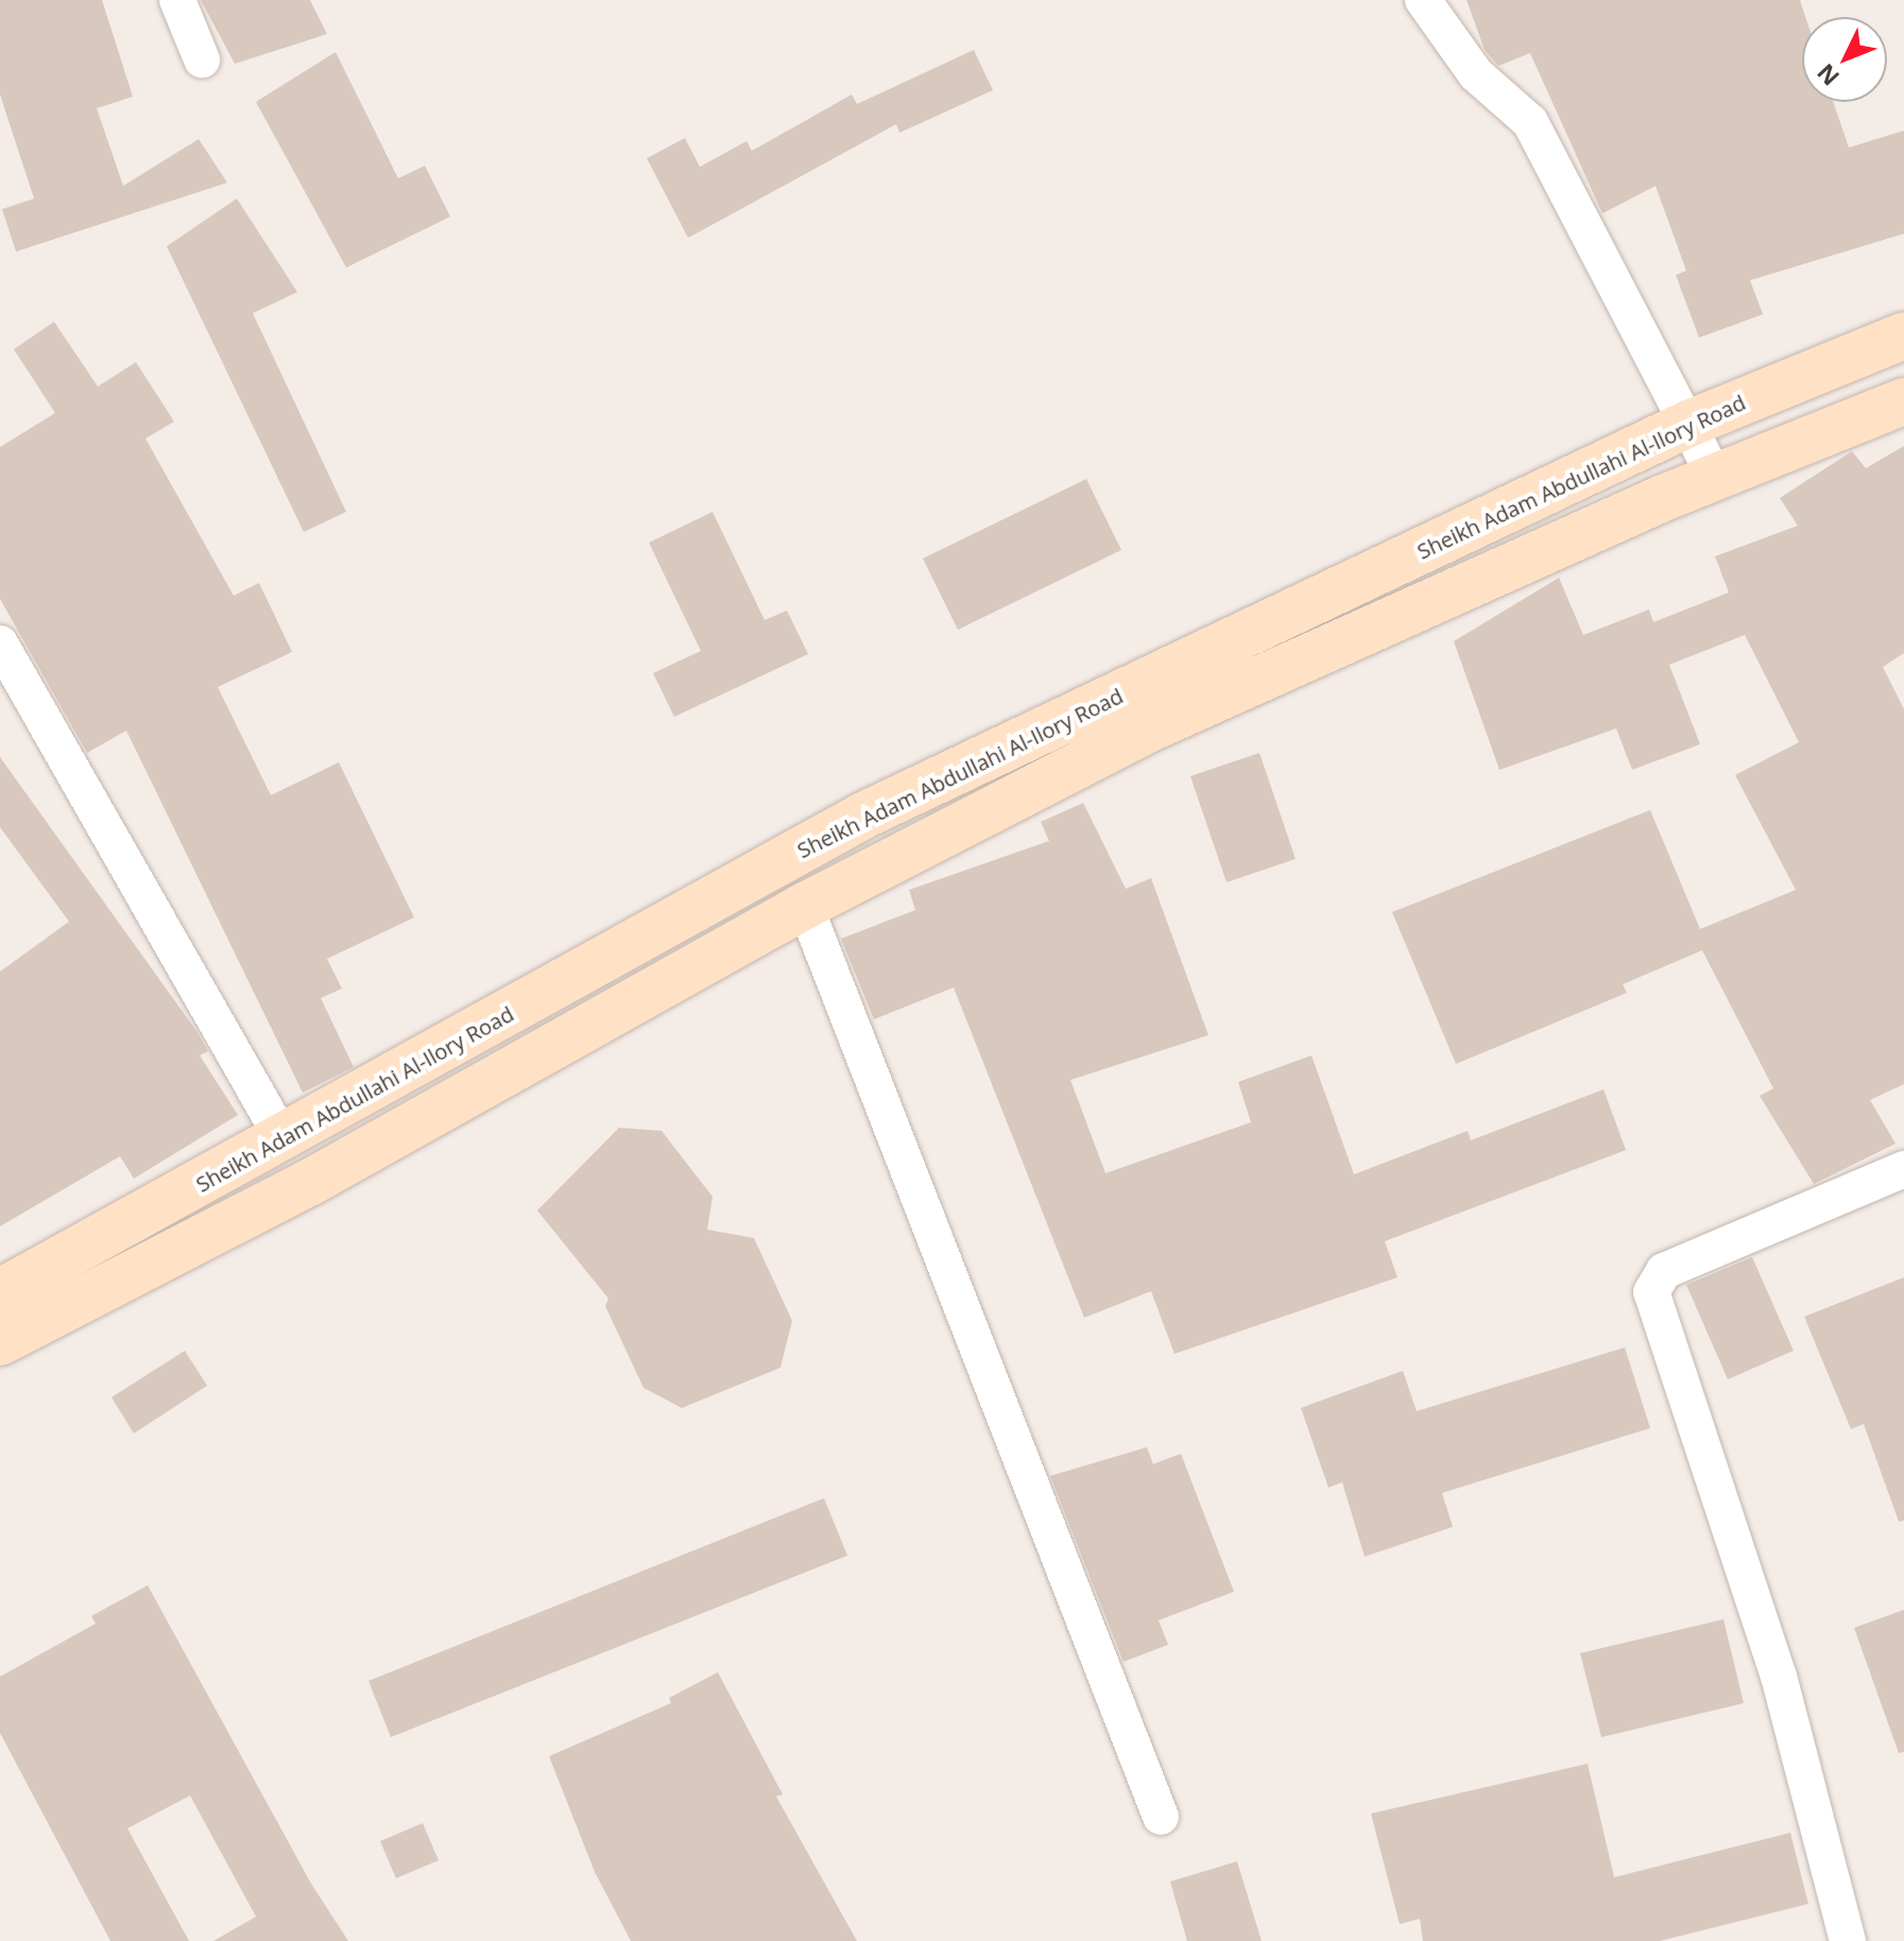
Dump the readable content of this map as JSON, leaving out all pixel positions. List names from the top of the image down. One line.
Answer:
{"streets":{"street":["Sheikh Adam Abdullahi Al-Ilory Road"]},"north":"bottom left"}
